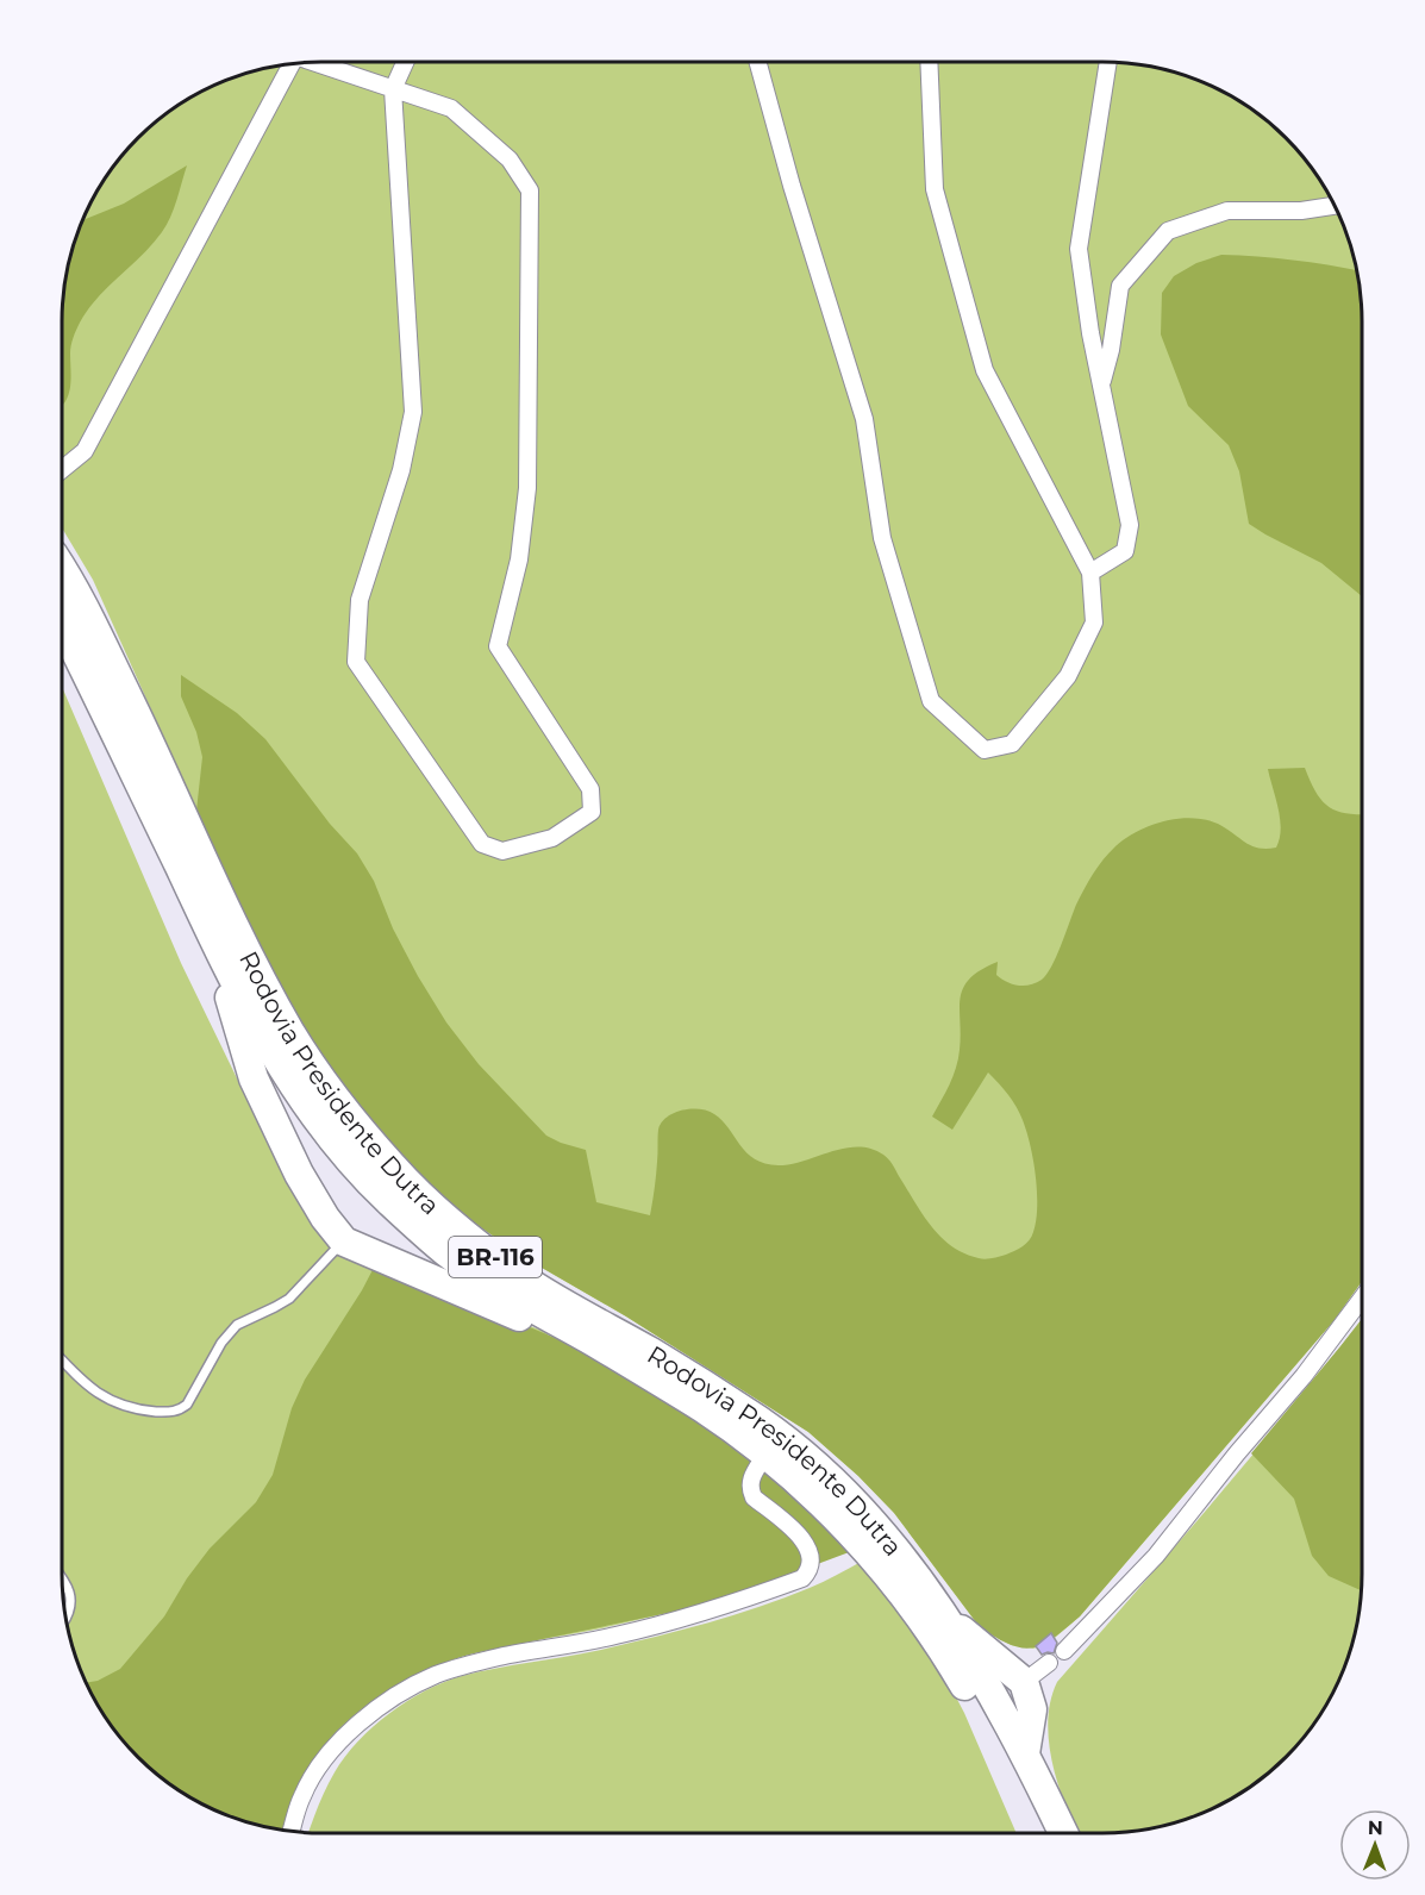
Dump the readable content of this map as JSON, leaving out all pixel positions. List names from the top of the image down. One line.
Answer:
{"streets":{"highway":["Rodovia Presidente Dutra","BR-116"]},"north":"top"}
